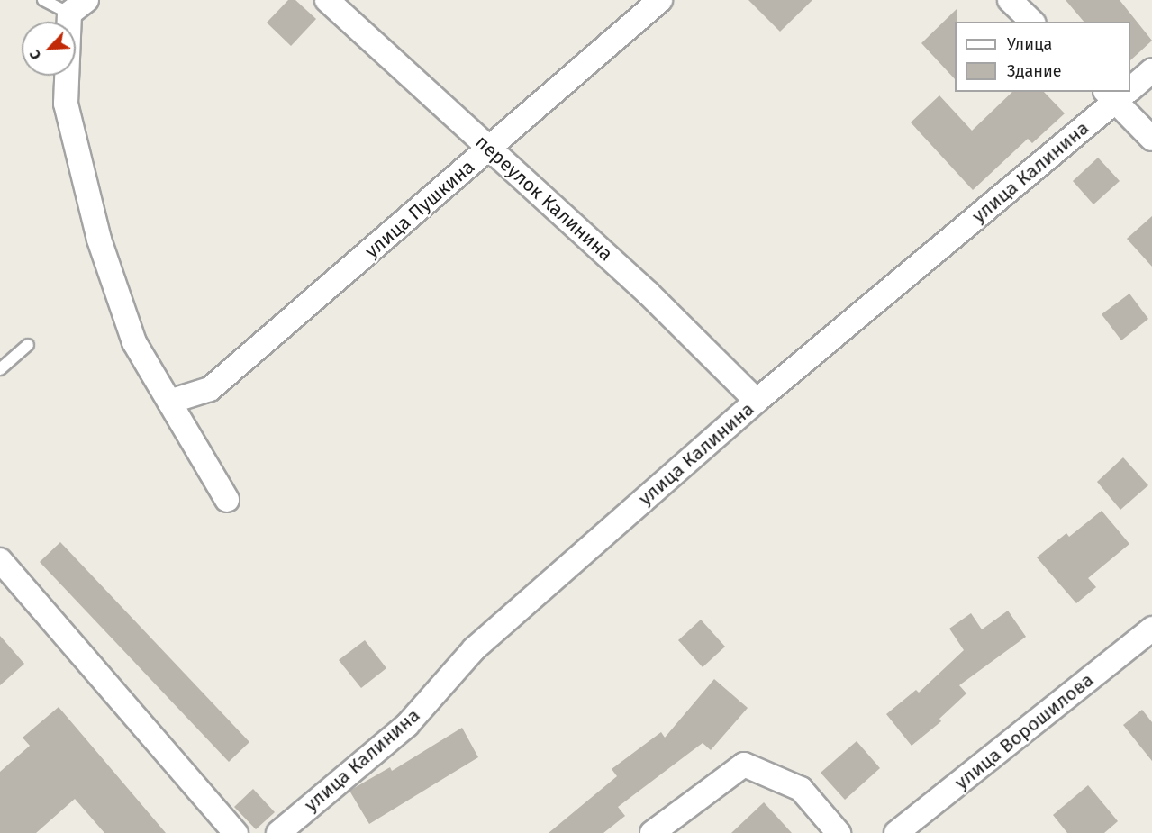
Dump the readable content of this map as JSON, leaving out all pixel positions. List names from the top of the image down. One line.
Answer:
{"streets":{"street":["улица Калинина","переулок Калинина","улица Пушкина","улица Ворошилова"]},"crossings":[["улица Калинина","переулок Калинина"],["переулок Калинина","улица Пушкина"]],"legend":["Улица","Здание"],"north":"bottom left"}
